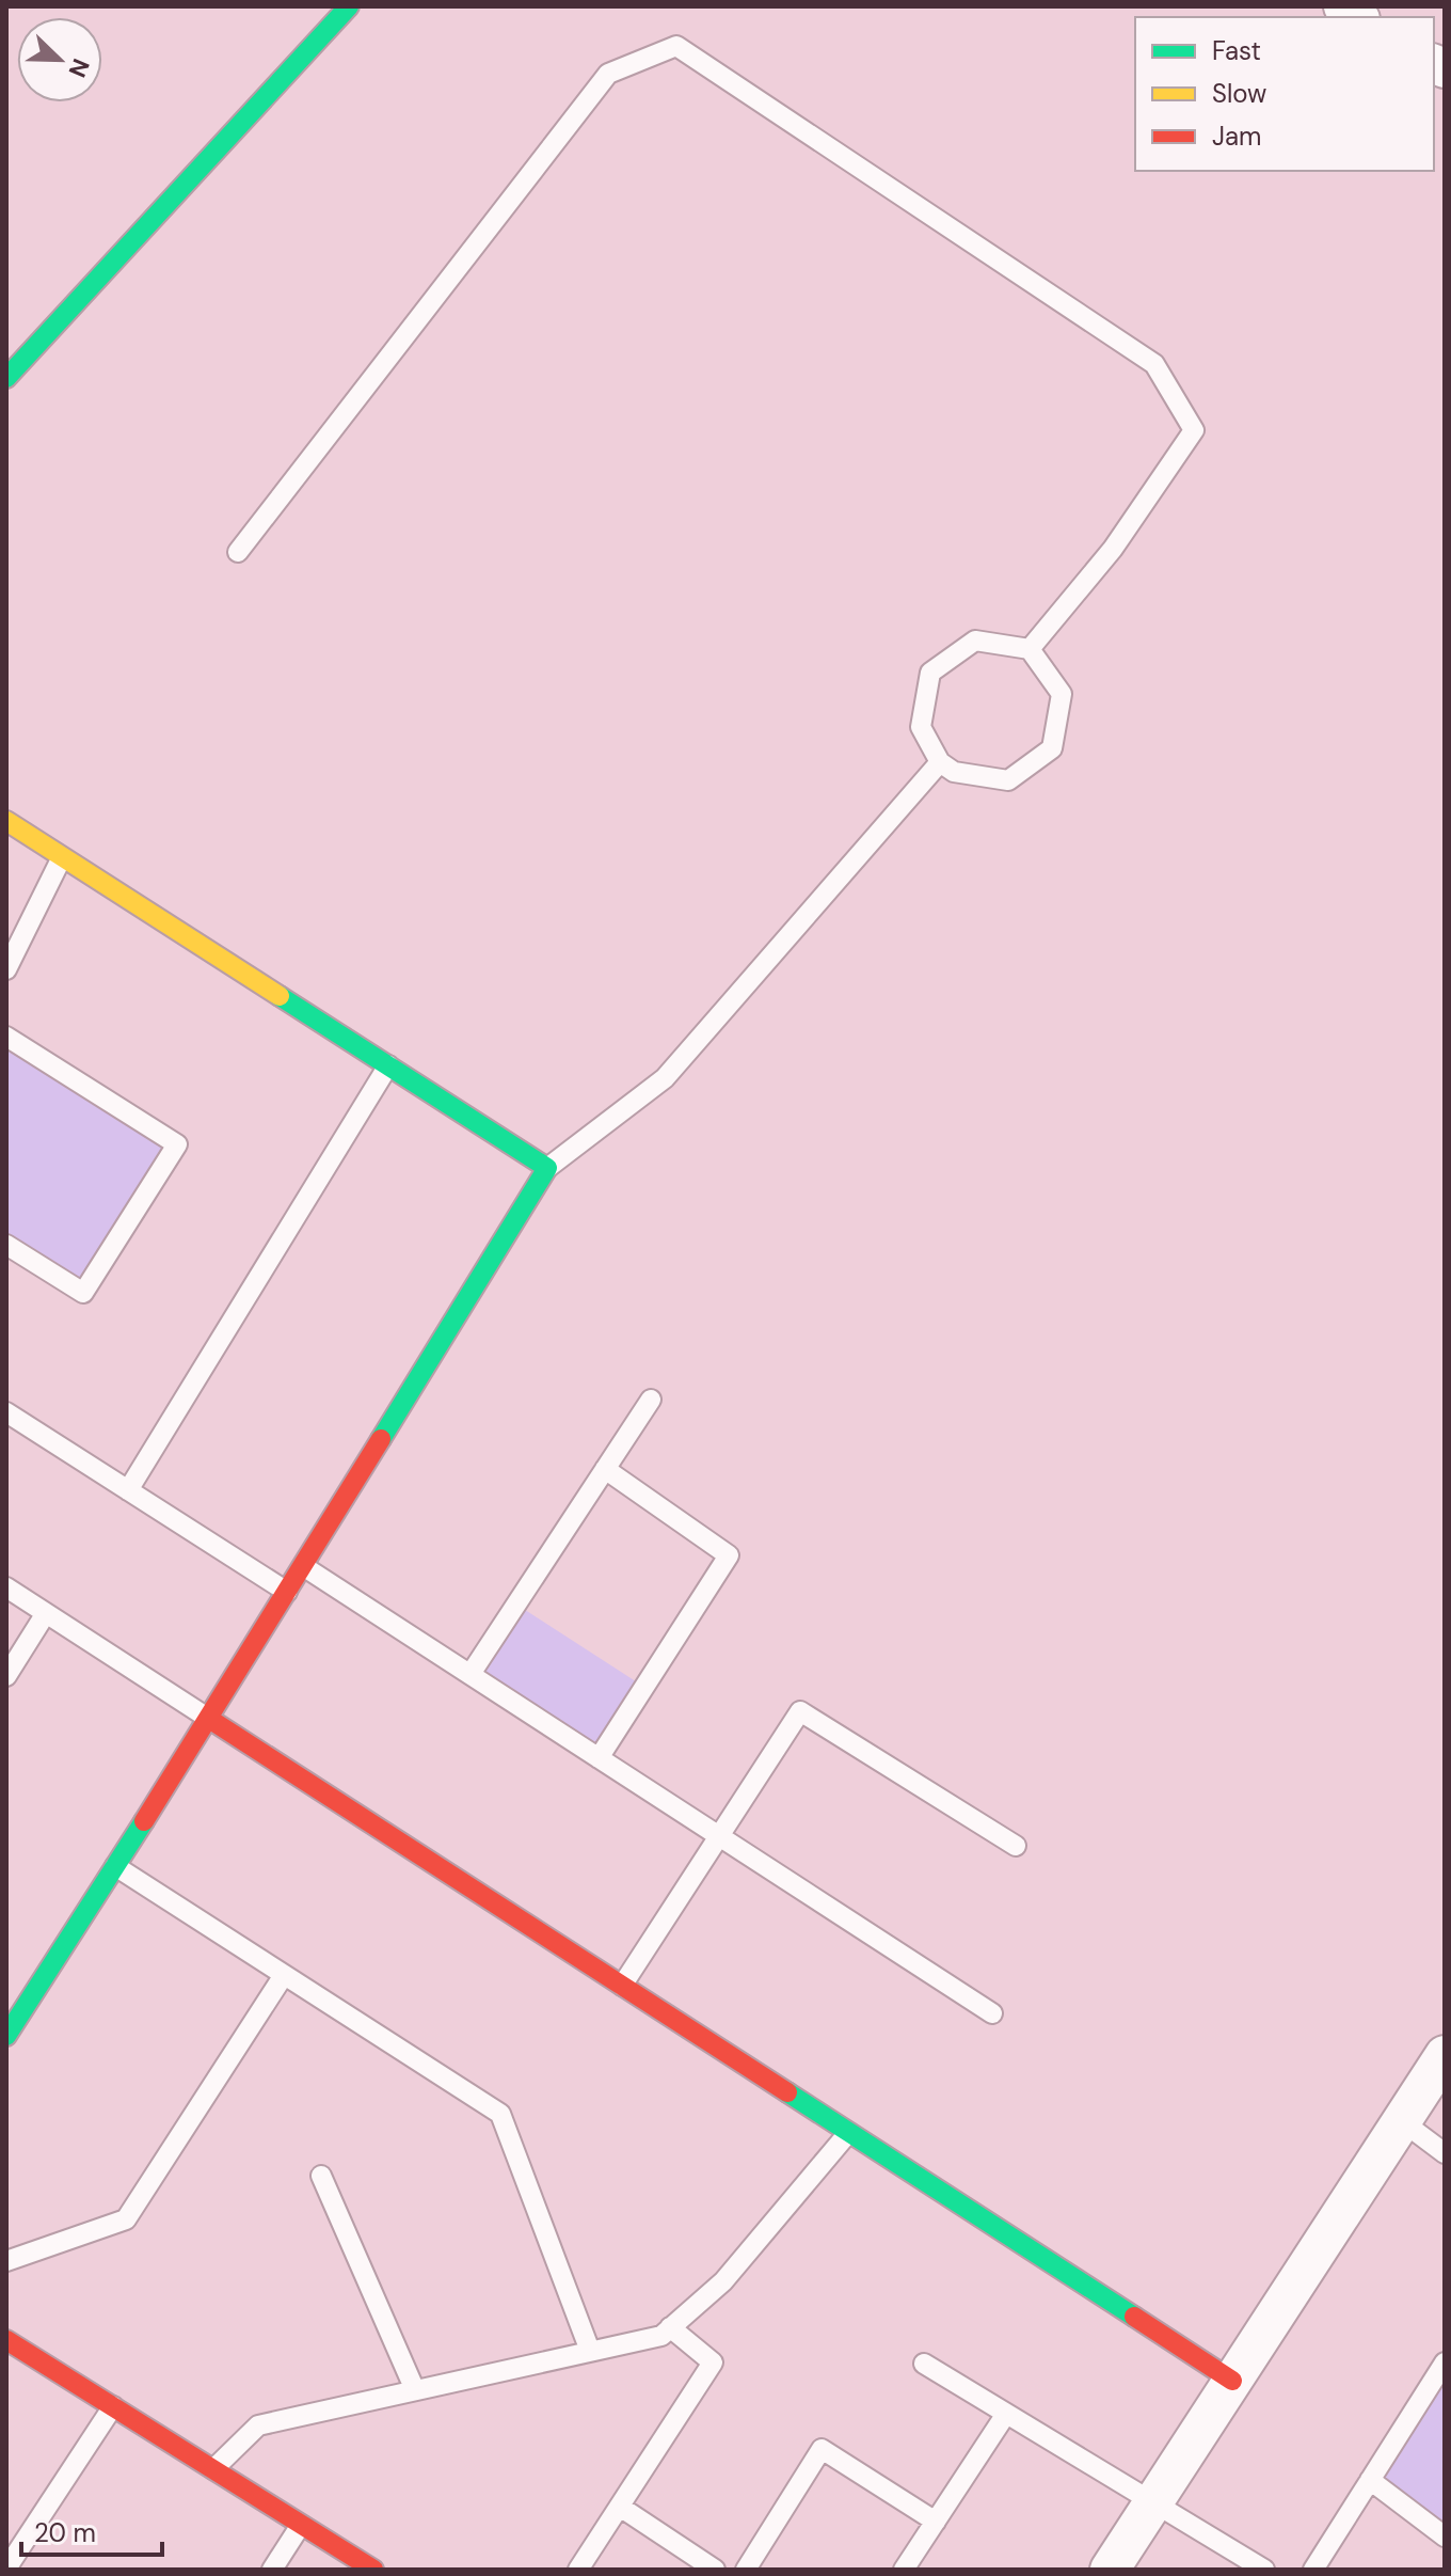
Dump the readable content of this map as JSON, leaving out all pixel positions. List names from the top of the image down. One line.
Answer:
{"legend":["Fast","Slow","Jam"],"scale_bar":"20 m","north":"bottom right"}
